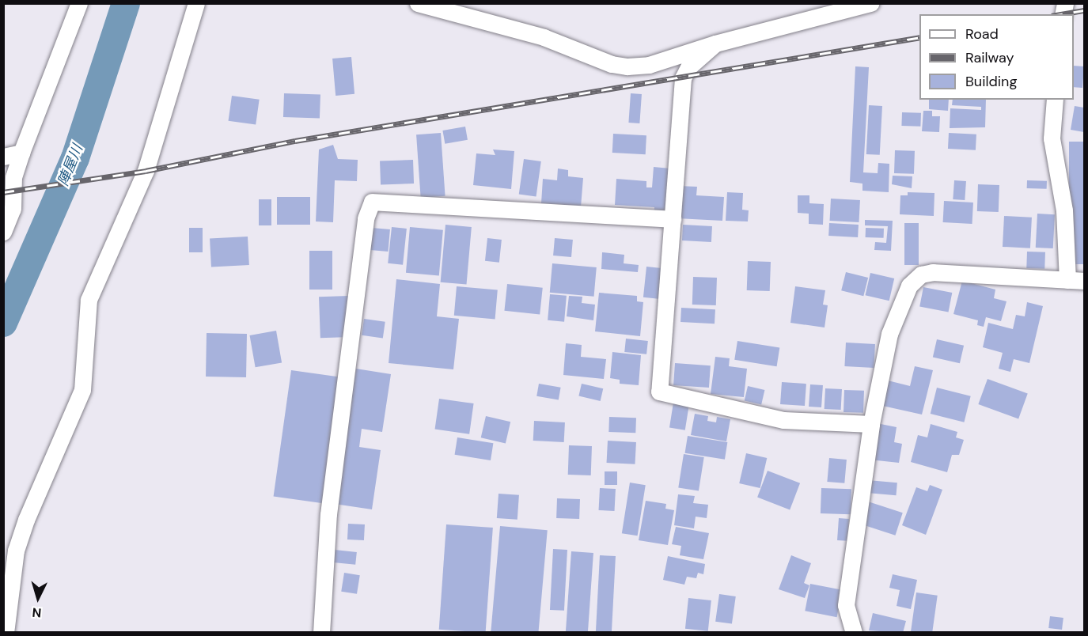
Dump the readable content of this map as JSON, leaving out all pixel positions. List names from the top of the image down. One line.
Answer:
{"water":["陣屋川"],"legend":["Road","Railway","Building"],"north":"bottom"}
